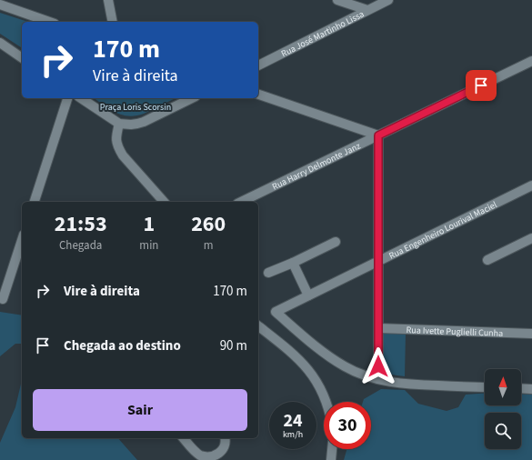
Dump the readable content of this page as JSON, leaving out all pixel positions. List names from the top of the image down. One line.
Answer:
{"streets":{"street":["Rua José Martinho Lissa","Rua Harry Delmonte Janz","Rua Engenheiro Lourival Maciel","Rua Ivette Puglielli Cunha"]},"parks":["Praça Loris Scorsin"],"north":"top","page":{"turn":["170 m","Vire à direita"],"eta":["21:53","Chegada","1","min","260","m"],"list":[{"name":"Vire à direita","value":"170 m"},{"name":"Chegada ao destino","value":"90 m"}],"buttons":"Sair","speed":"24 km/h","limit":"30"}}
